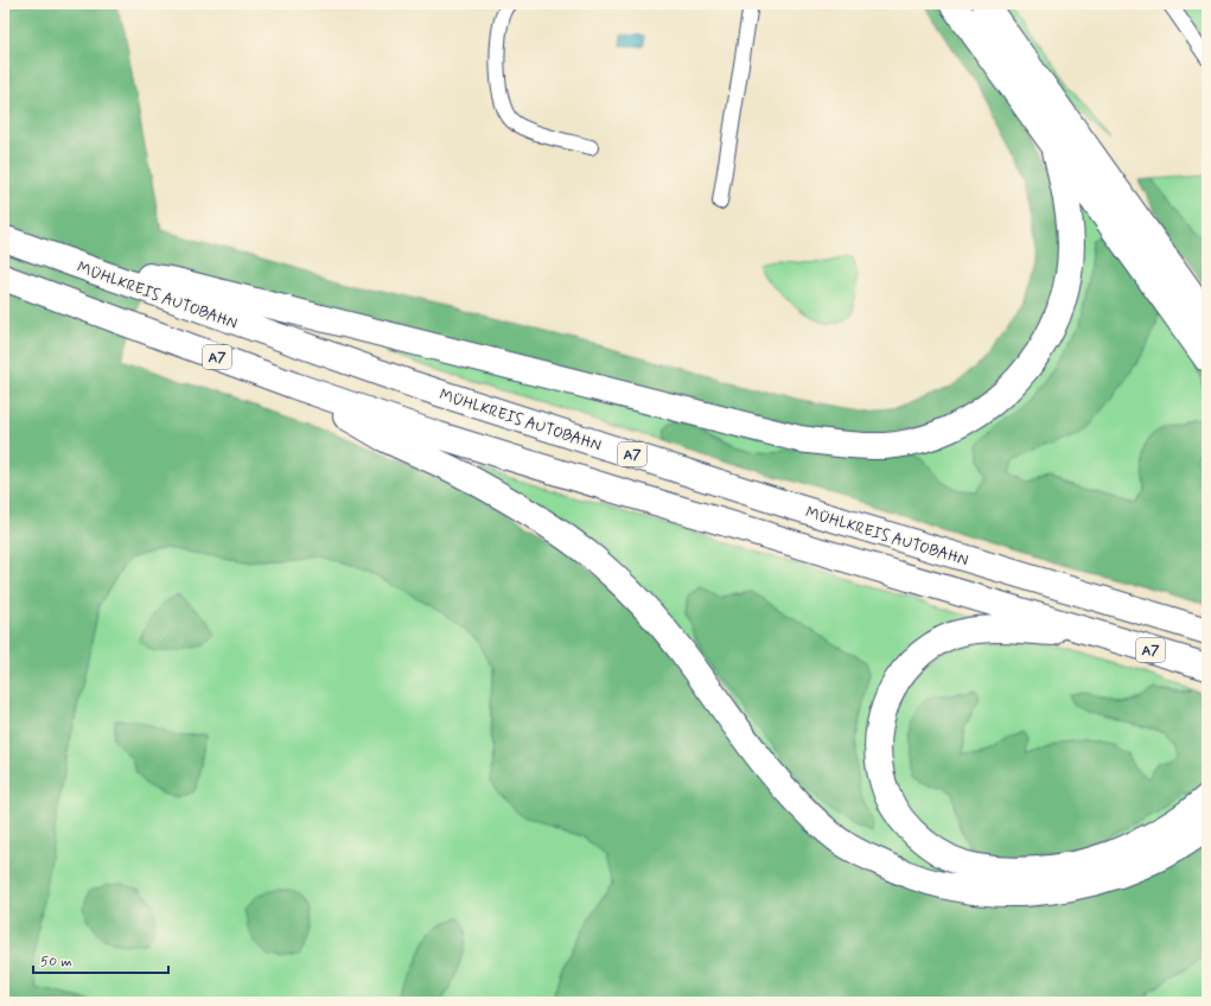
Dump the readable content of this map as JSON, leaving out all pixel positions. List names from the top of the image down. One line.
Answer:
{"streets":{"highway":["MÜHLKREIS AUTOBAHN","A7"]},"scale_bar":"50 m"}
